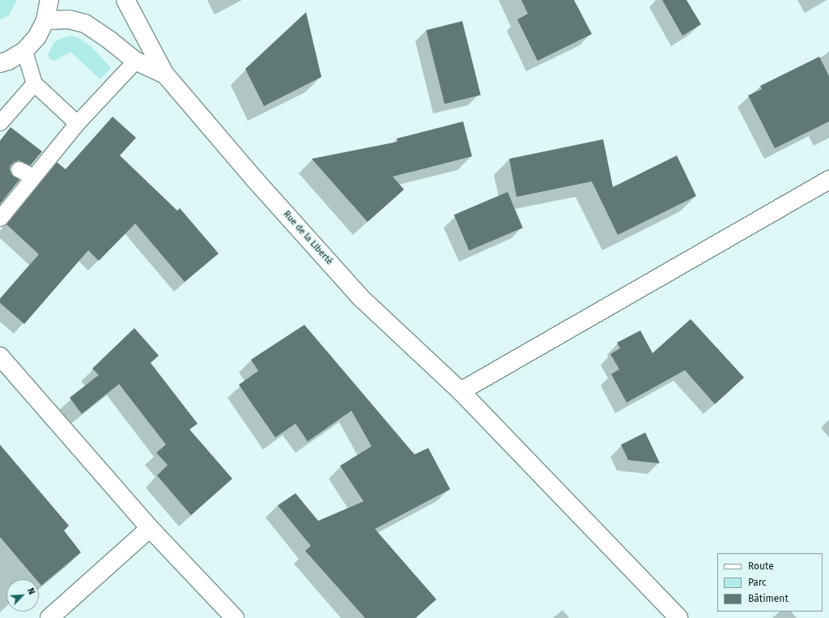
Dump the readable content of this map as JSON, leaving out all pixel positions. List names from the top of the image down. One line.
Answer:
{"streets":{"street":["Rue de la Liberté"]},"legend":["Route","Parc","Bâtiment"],"north":"top right"}
